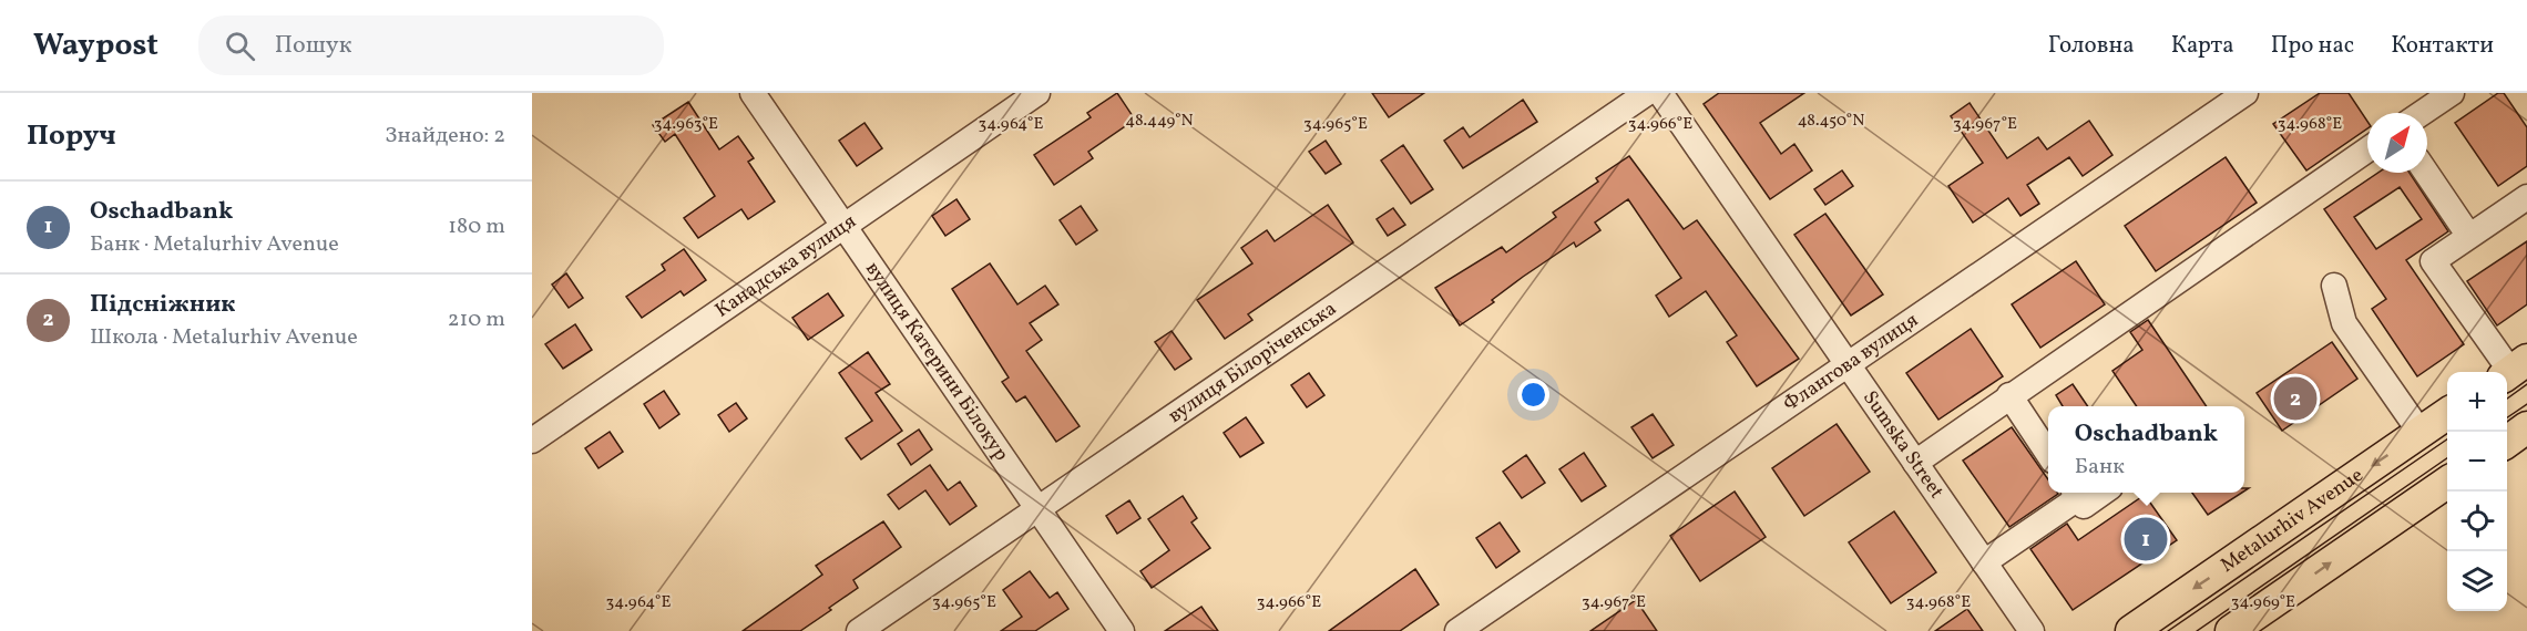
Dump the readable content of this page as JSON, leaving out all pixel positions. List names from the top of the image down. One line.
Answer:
{"streets":{"main road":["Metalurhiv Avenue"],"street":["Канадська вулиця","вулиця Білоріченська","вулиця Катерини Білокур","Флангова вулиця","Sumska Street"]},"crossings":[["Канадська вулиця","вулиця Катерини Білокур"],["вулиця Білоріченська","вулиця Катерини Білокур"],["Флангова вулиця","Sumska Street"]],"north":"top right","page":{"header":"Waypost","search":"Пошук","nav":["Головна","Карта","Про нас","Контакти"],"heading":["Поруч","Знайдено: 2"],"list":[{"mark":"1","name":"Oschadbank","note":"Банк · Metalurhiv Avenue","value":"180 m"},{"mark":"2","name":"Підсніжник","note":"Школа · Metalurhiv Avenue","value":"210 m"}],"map_buttons":["+","−"],"pins":["2","1"],"popup":["Oschadbank","Банк"]},"coordinates":["48.449°N","48.450°N","34.963°E","34.964°E","34.965°E","34.966°E","34.967°E","34.968°E","34.969°E"]}
